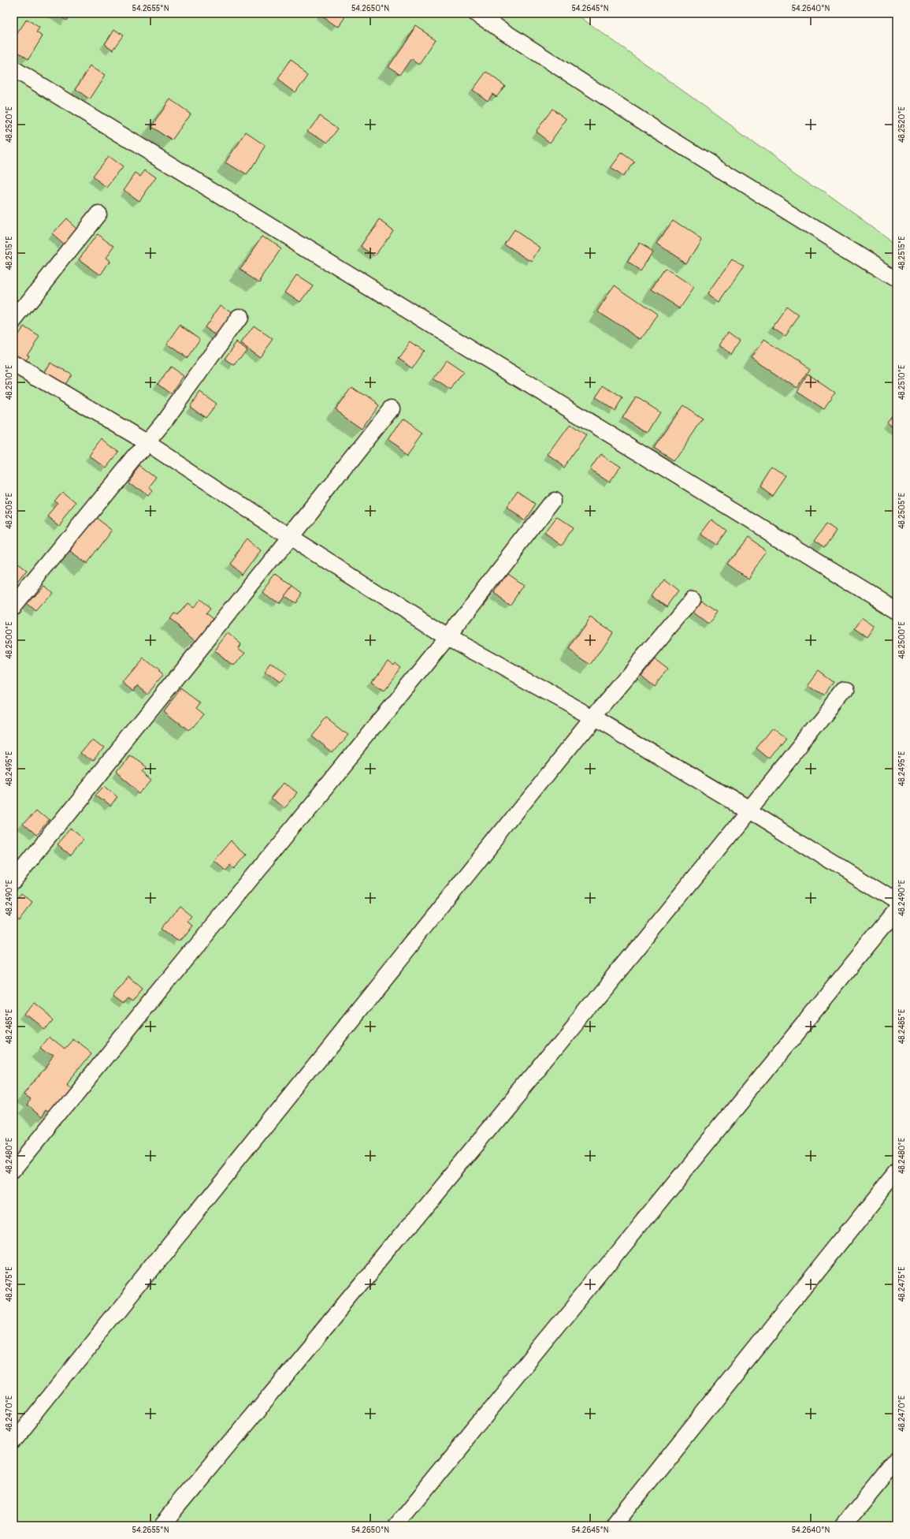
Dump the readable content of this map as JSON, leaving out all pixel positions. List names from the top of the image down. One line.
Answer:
{"coordinates":["54.2655°N","54.2650°N","54.2645°N","54.2640°N","48.2520°E","48.2515°E","48.2510°E","48.2505°E","48.2500°E","48.2495°E","48.2490°E","48.2485°E","48.2480°E","48.2475°E","48.2470°E"]}
